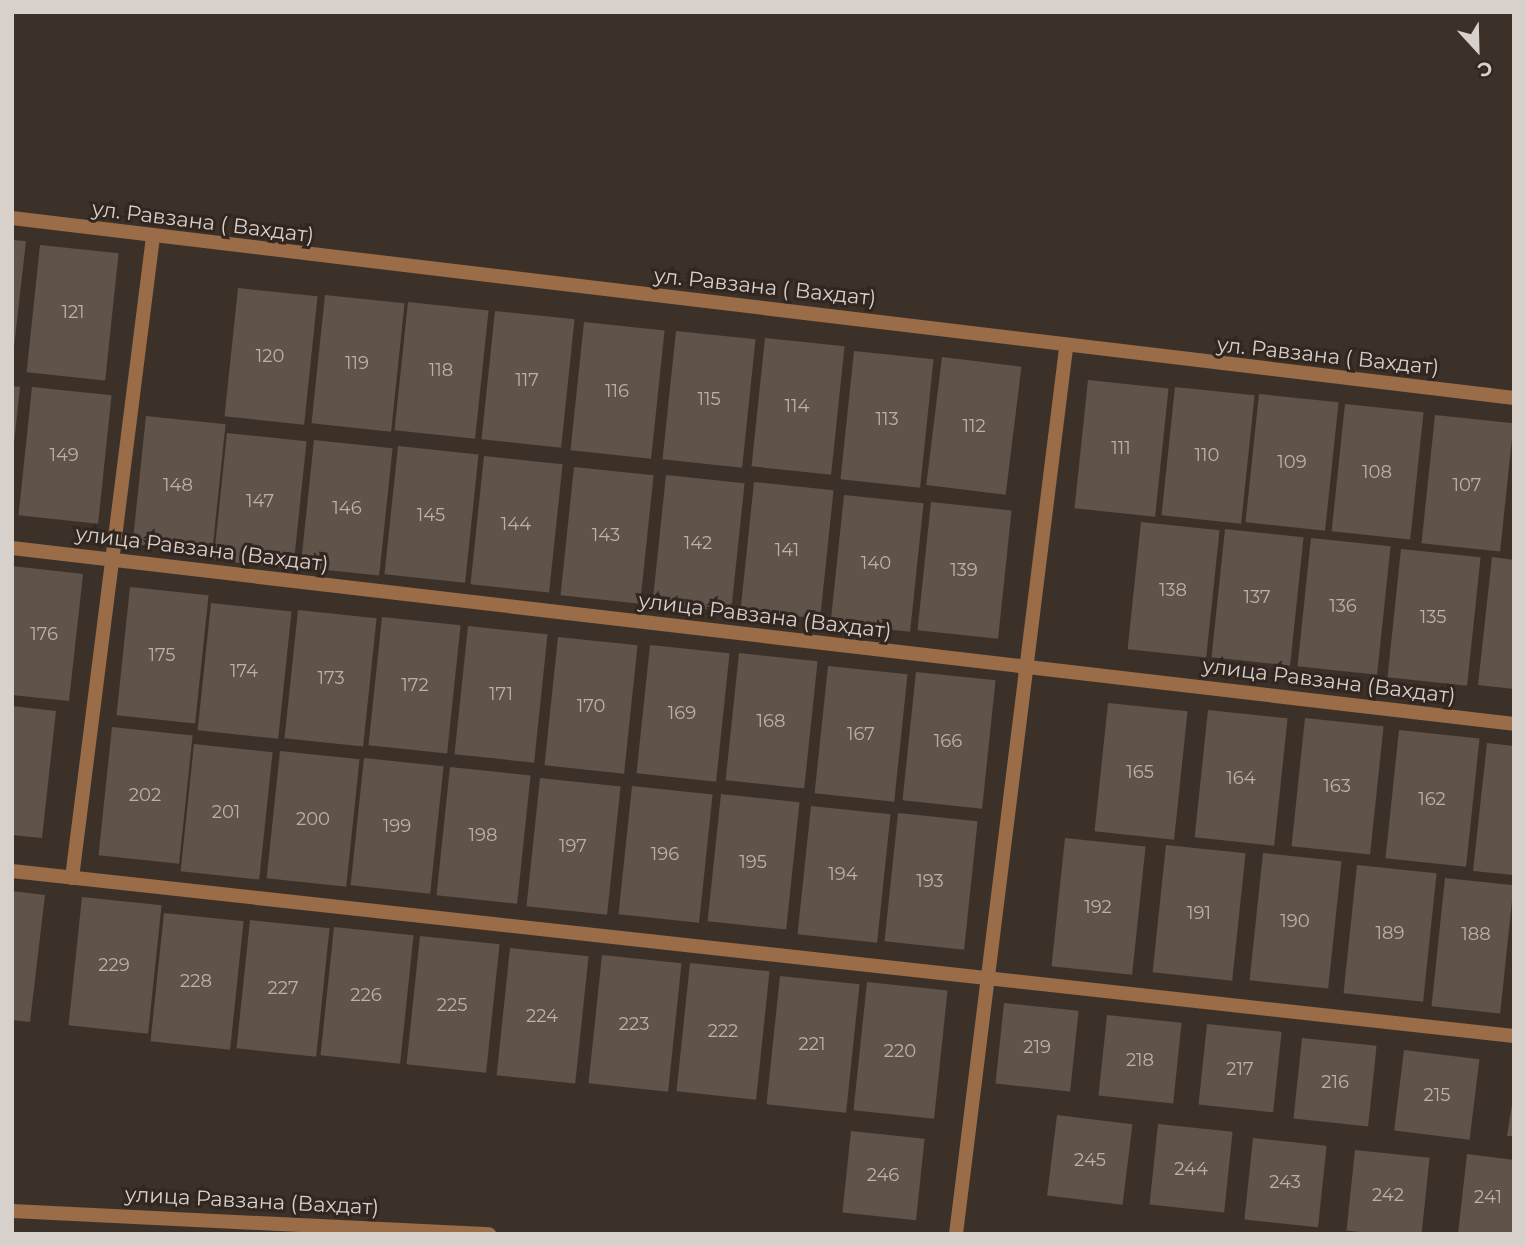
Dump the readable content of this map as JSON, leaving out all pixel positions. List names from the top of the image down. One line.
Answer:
{"streets":{"street":["ул. Равзана ( Вахдат)","улица Равзана (Вахдат)"]},"house_numbers":["121","120","119","118","117","116","115","114","113","112","111","149","110","109","108","148","107","147","146","145","144","143","142","141","140","139","138","137","136","135","176","175","174","173","172","171","170","169","168","167","166","165","164","163","202","162","201","200","199","198","197","196","195","194","193","192","191","190","189","188","229","228","227","226","225","224","223","222","221","219","220","218","217","216","215","245","244","246","243","242","241"],"north":"bottom"}
